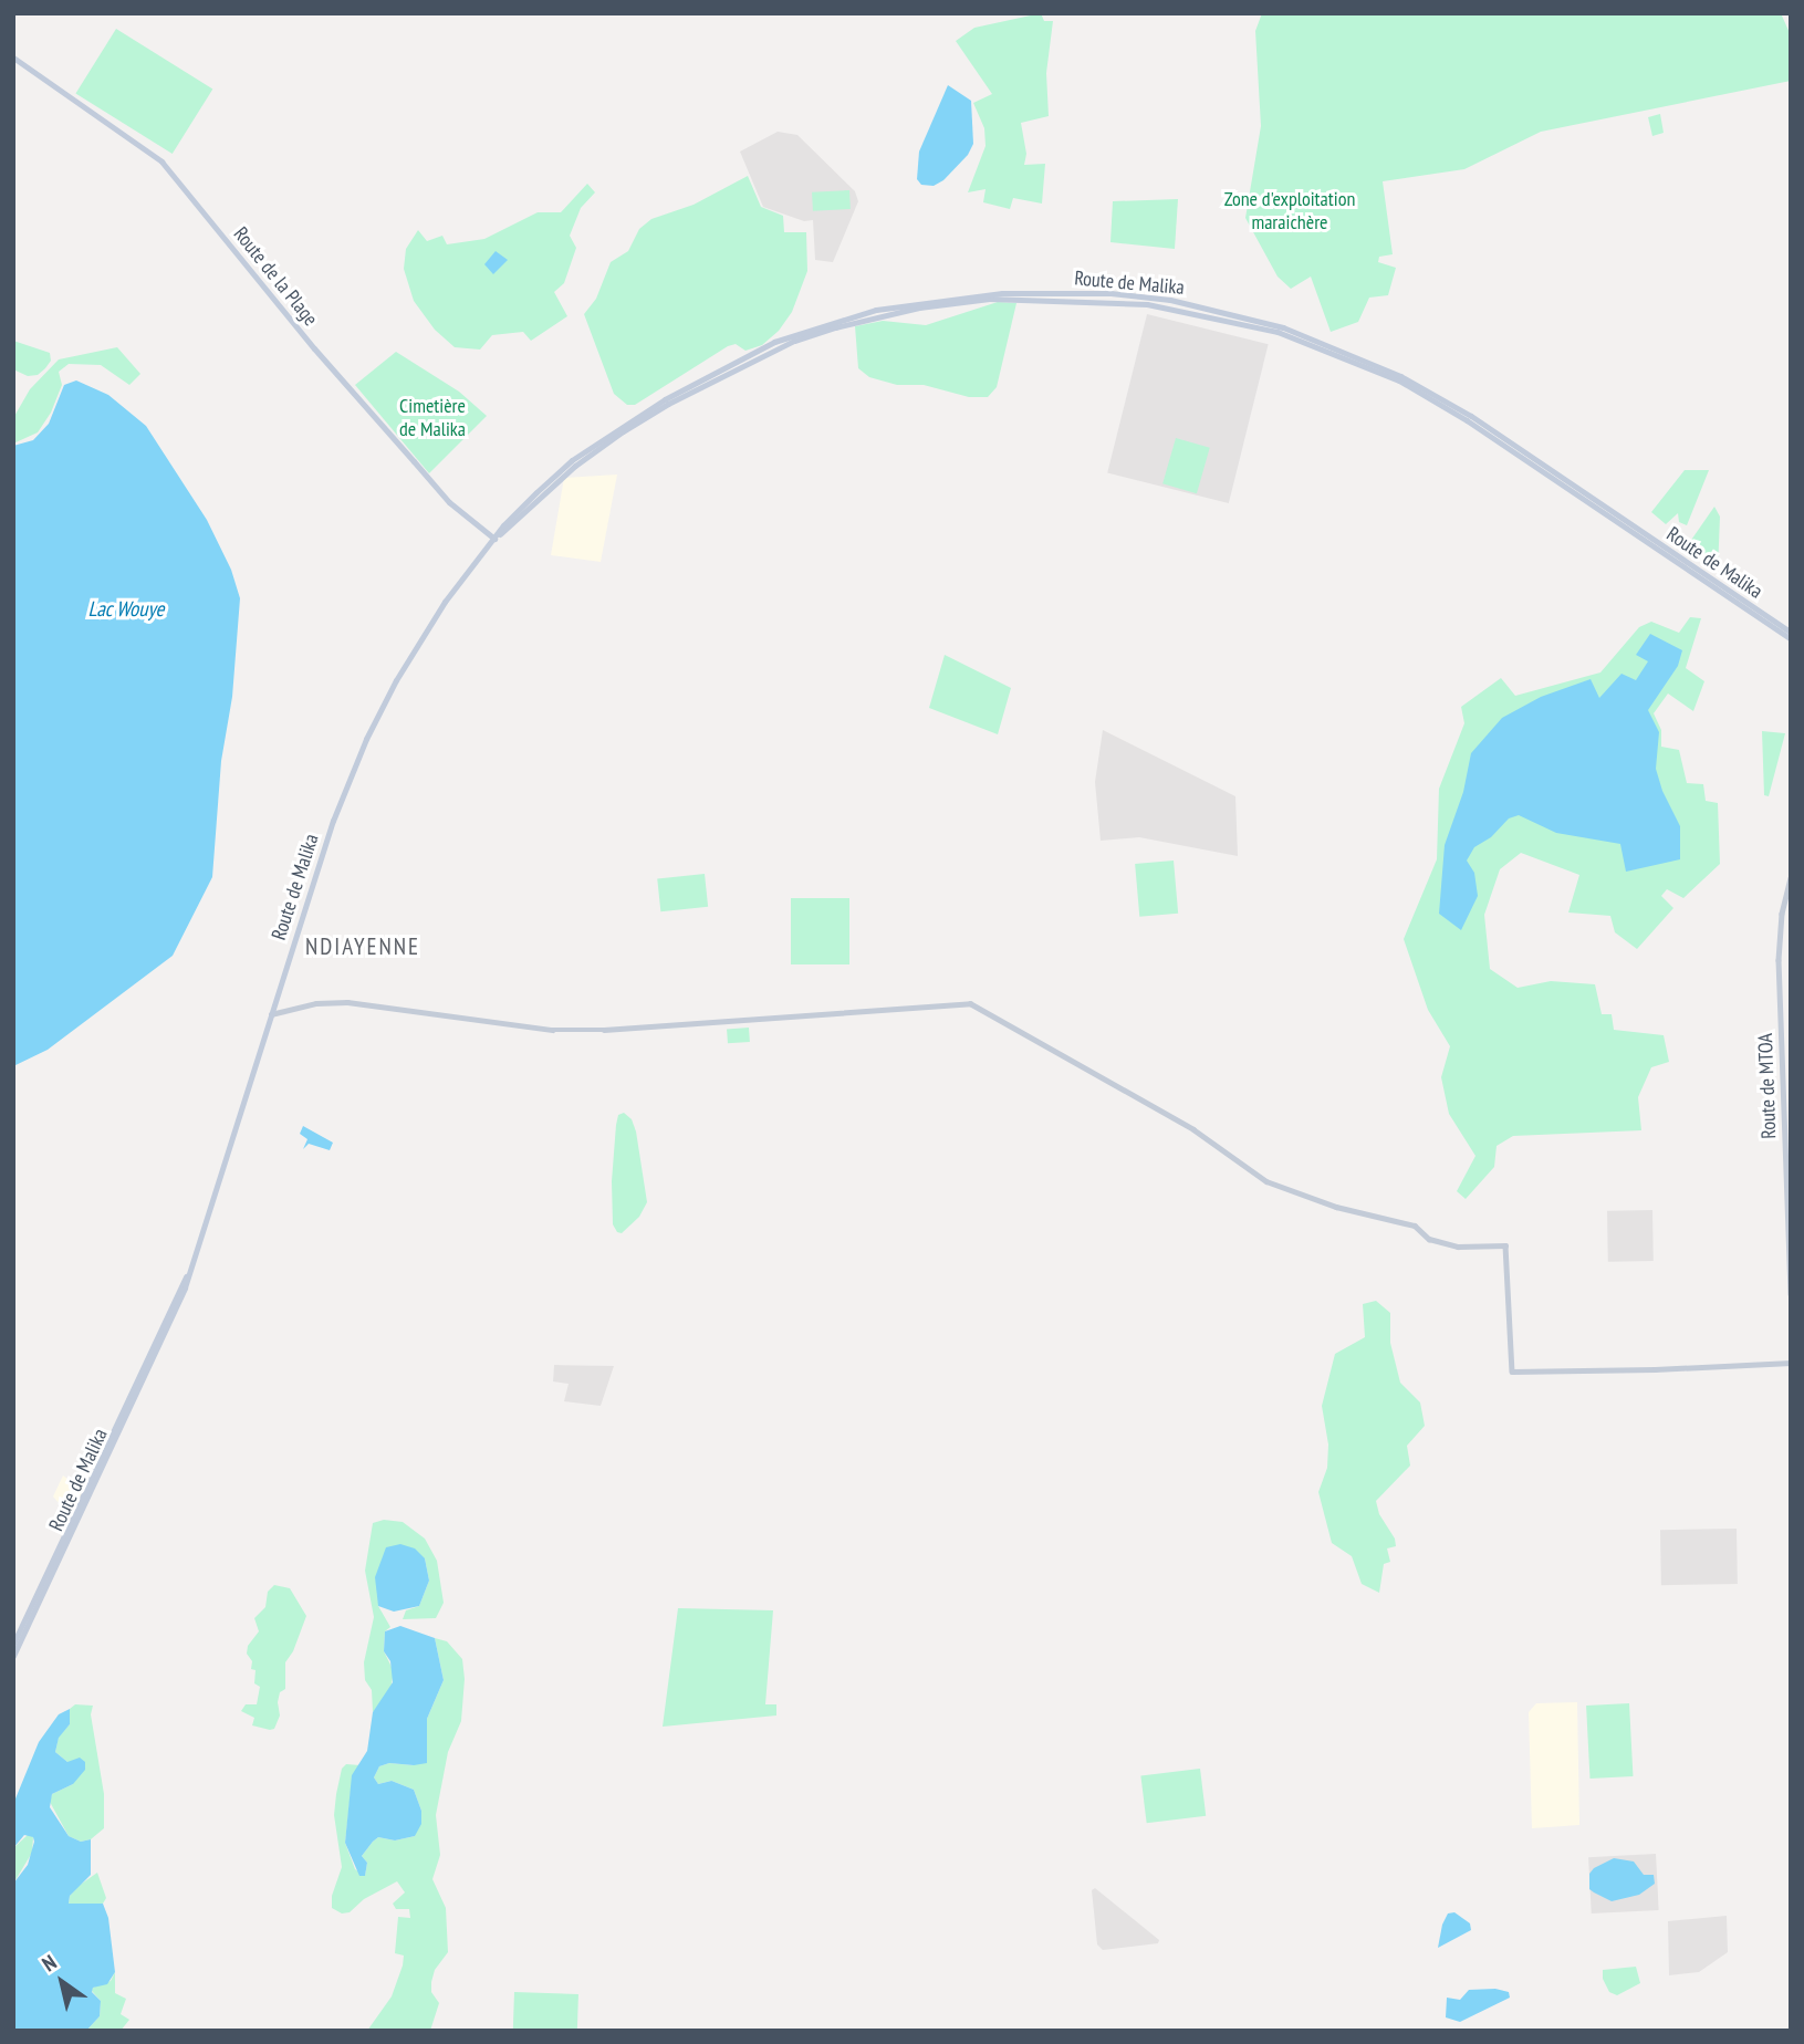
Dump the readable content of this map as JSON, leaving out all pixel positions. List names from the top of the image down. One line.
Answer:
{"streets":{"main road":["Route de la Plage","Route de Malika"],"street":["Route de MTOA"]},"crossings":[["Route de la Plage","Route de Malika"]],"districts":["NDIAYENNE"],"water":["Lac Wouye"],"parks":["Zone d'exploitation maraichère","Cimetière de Malika"],"north":"top left"}
